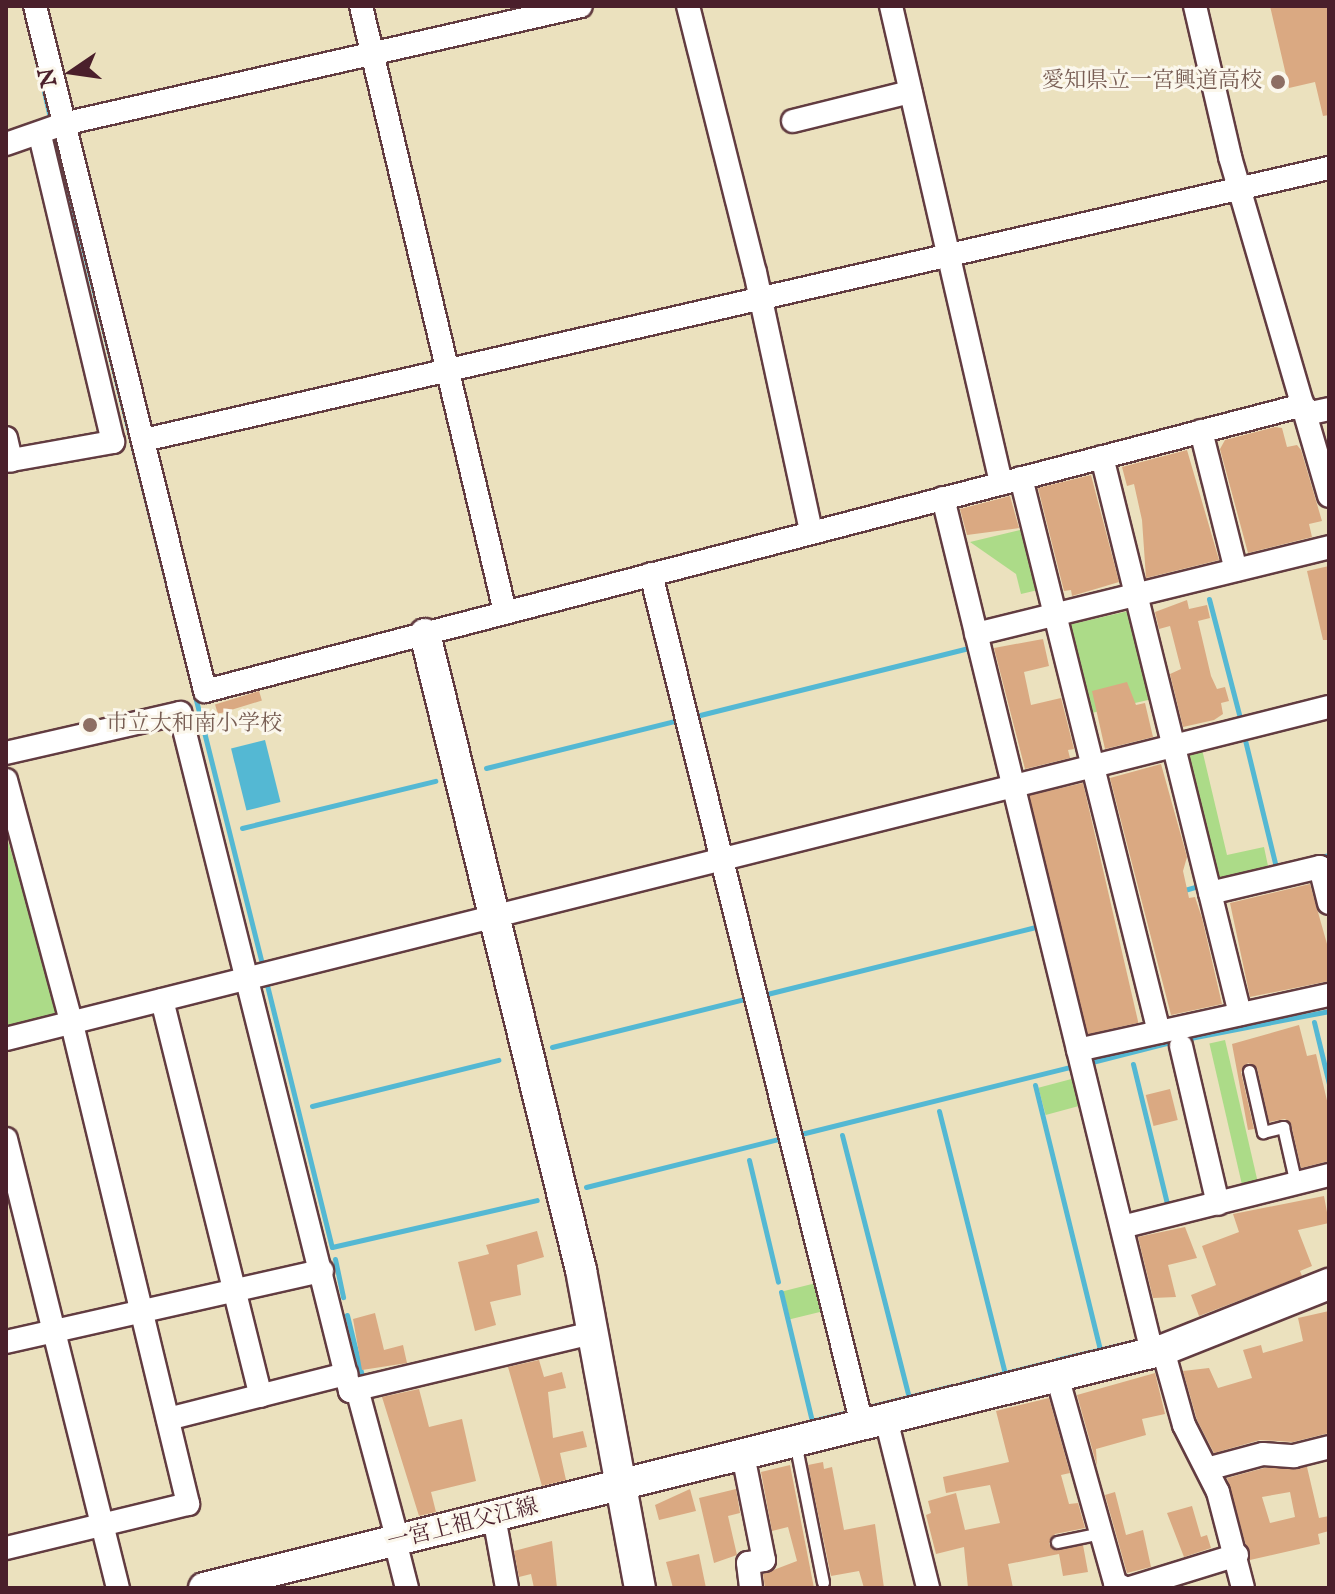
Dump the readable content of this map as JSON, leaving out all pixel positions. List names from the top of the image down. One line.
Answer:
{"streets":{"street":["一宮上祖父江線"]},"places":["愛知県立一宮興道高校","市立大和南小学校"],"north":"left"}
